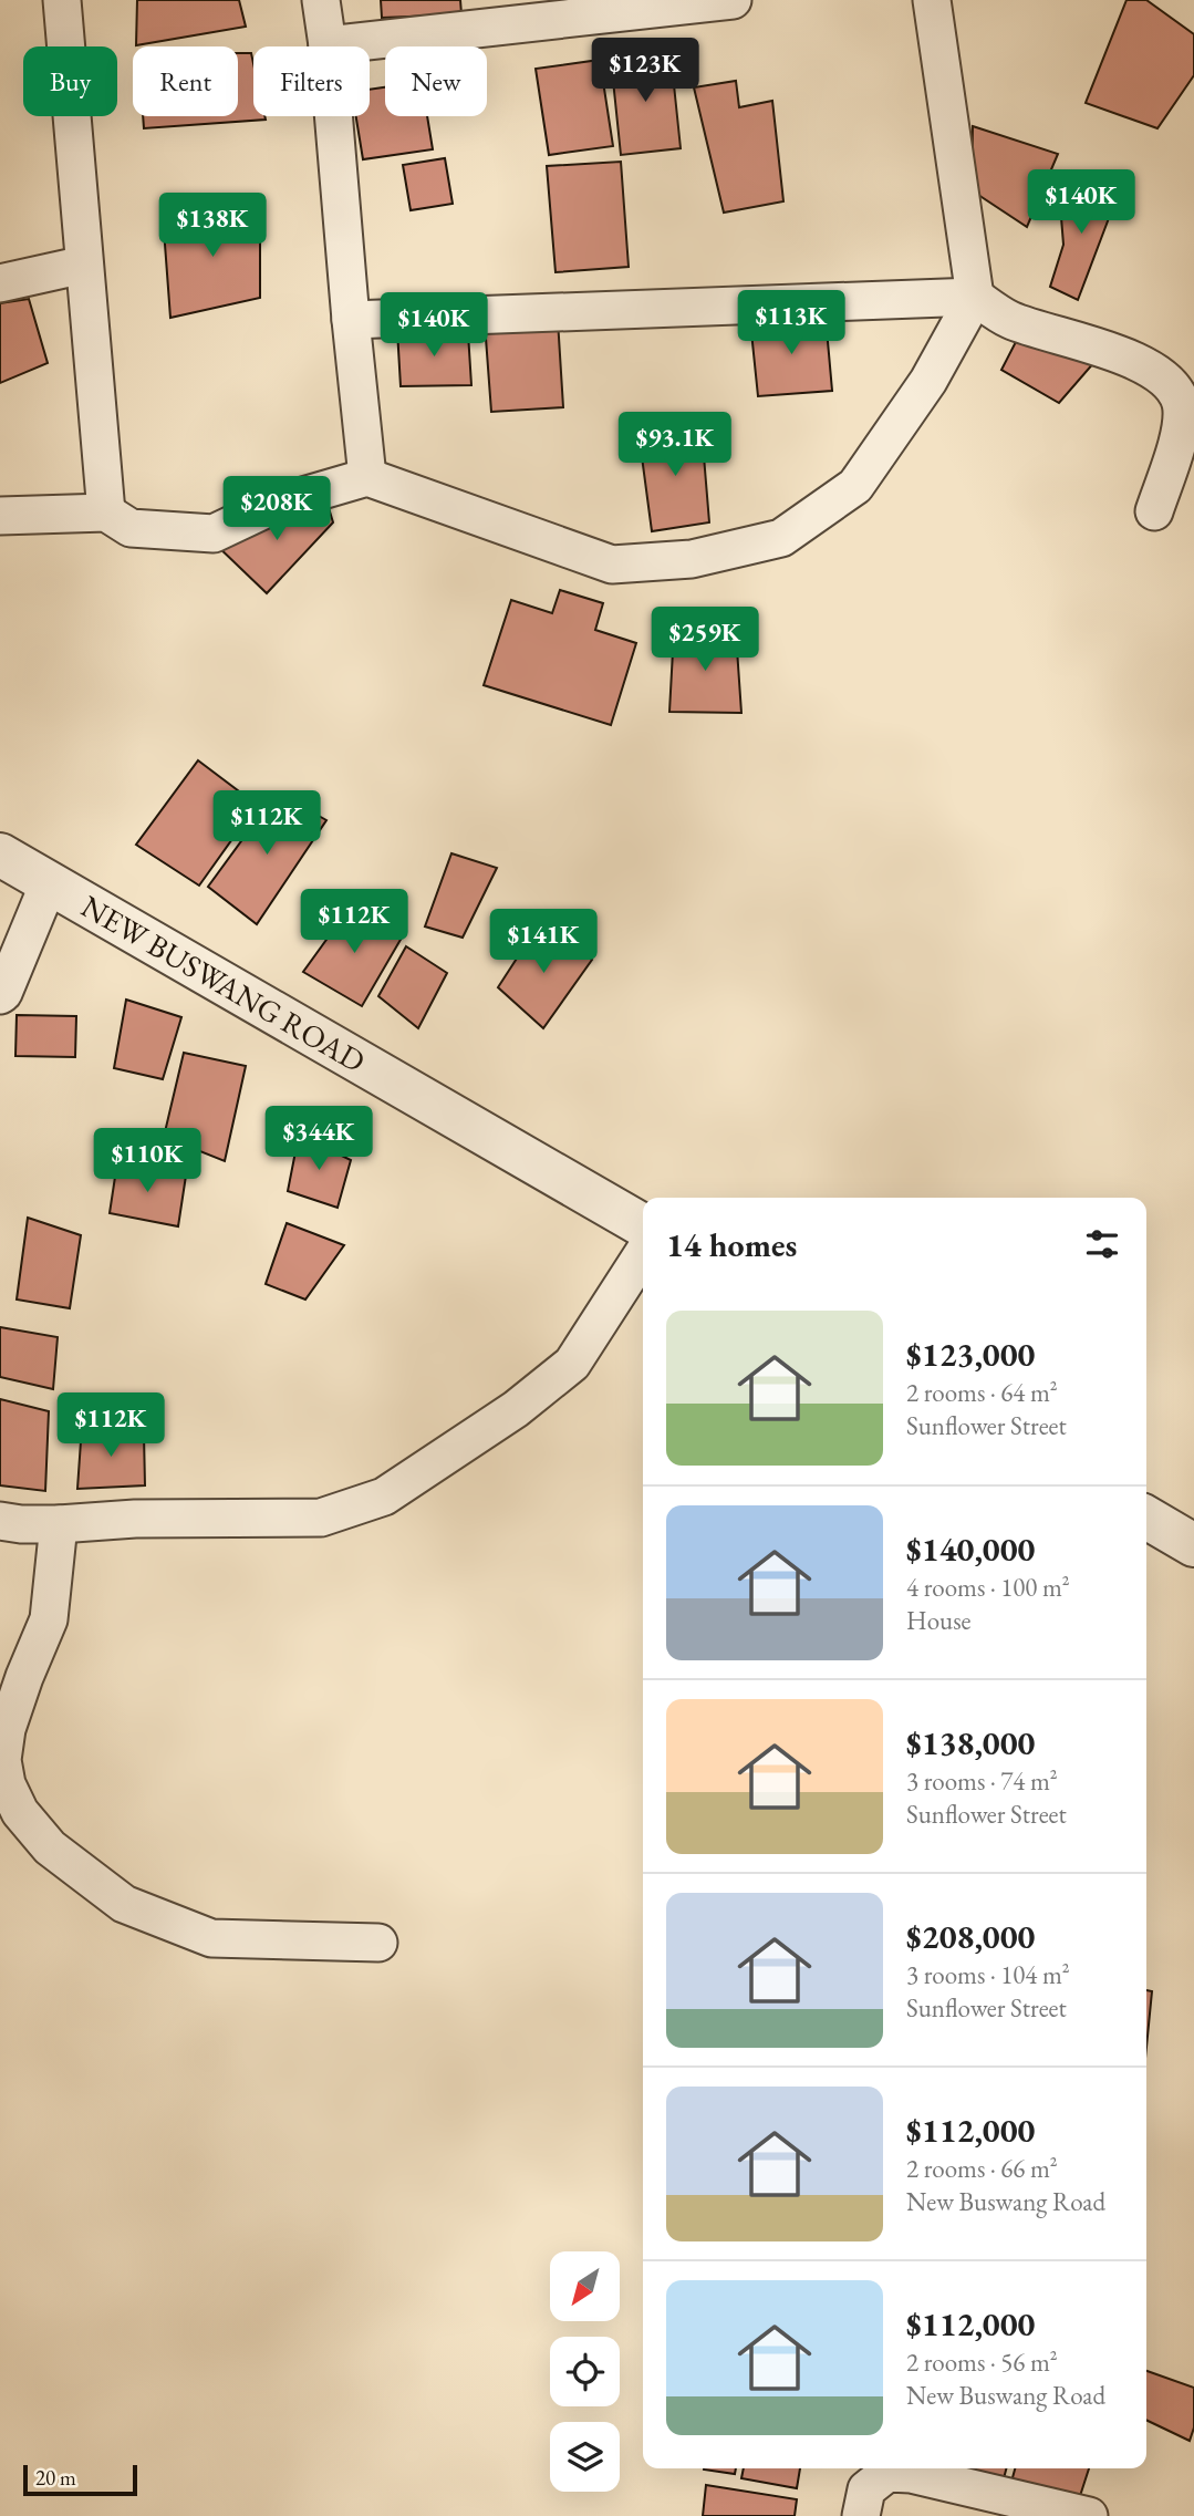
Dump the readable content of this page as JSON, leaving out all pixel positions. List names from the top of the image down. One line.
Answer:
{"streets":{"street":["NEW BUSWANG ROAD"]},"scale_bar":"20 m","north":"bottom left","page":{"price":["$123K","$140K","$138K","$113K","$140K","$93.1K","$208K","$259K","$112K","$112K","$141K","$344K","$110K","$112K"],"chip":["Buy","Rent","Filters","New"],"heading":"14 homes","list":[{"name":"$123,000","note":"2 rooms · 64 m² · Sunflower Street"},{"name":"$140,000","note":"4 rooms · 100 m² · House"},{"name":"$138,000","note":"3 rooms · 74 m² · Sunflower Street"},{"name":"$208,000","note":"3 rooms · 104 m² · Sunflower Street"},{"name":"$112,000","note":"2 rooms · 66 m² · New Buswang Road"},{"name":"$112,000","note":"2 rooms · 56 m² · New Buswang Road"}],"scale":"20 m"}}
